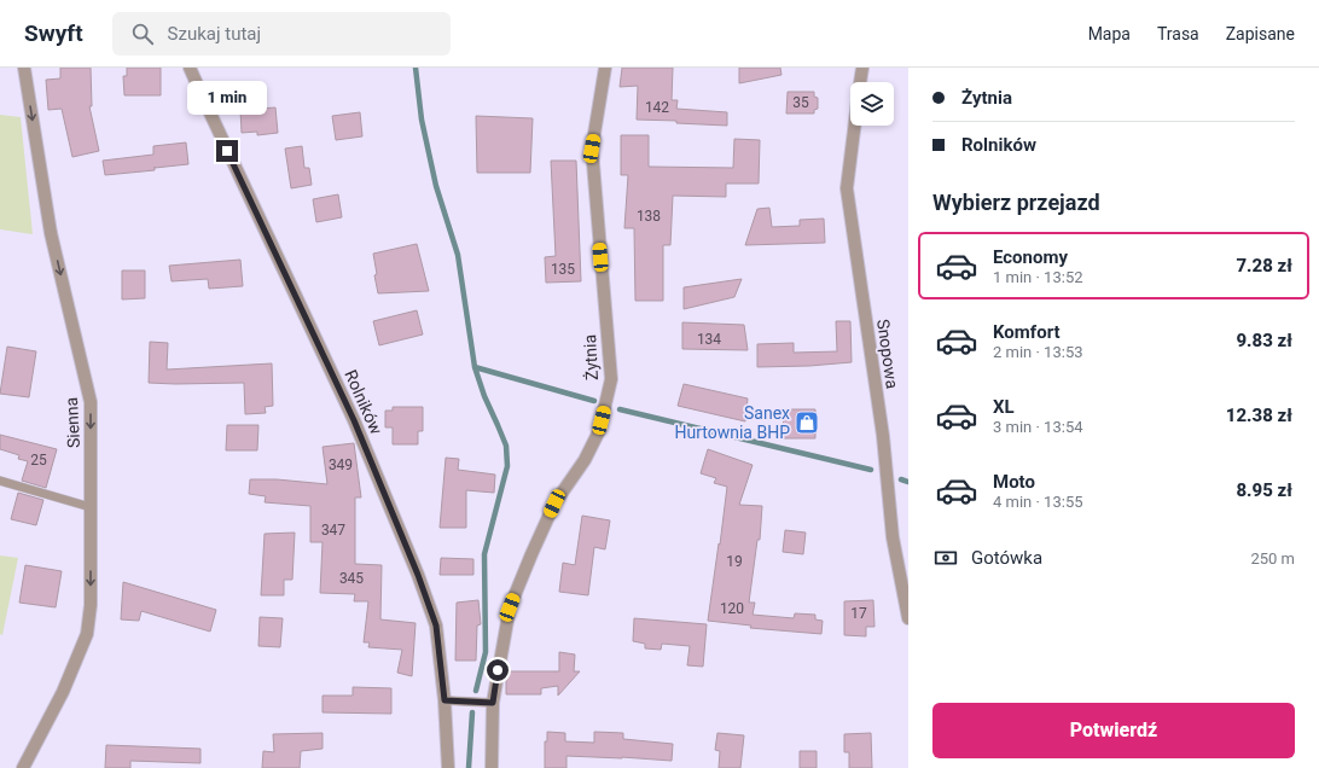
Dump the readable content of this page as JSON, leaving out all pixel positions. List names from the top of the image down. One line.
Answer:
{"streets":{"street":["Snopowa","Żytnia","Rolników","Sienna"]},"one_way":["Sienna"],"places":{"shop":["Sanex Hurtownia BHP"]},"house_numbers":["35","142","138","135","134","25","349","347","19","345","120","17"],"page":{"header":"Swyft","search":"Szukaj tutaj","nav":["Mapa","Trasa","Zapisane"],"banner":["Żytnia","Rolników"],"bubble":"1 min","heading":"Wybierz przejazd","list":[{"name":"Economy","note":"1 min · 13:52","value":"7.28 zł"},{"name":"Komfort","note":"2 min · 13:53","value":"9.83 zł"},{"name":"XL","note":"3 min · 13:54","value":"12.38 zł"},{"name":"Moto","note":"4 min · 13:55","value":"8.95 zł"}],"pay":["Gotówka","250 m"],"buttons":"Potwierdź"}}
